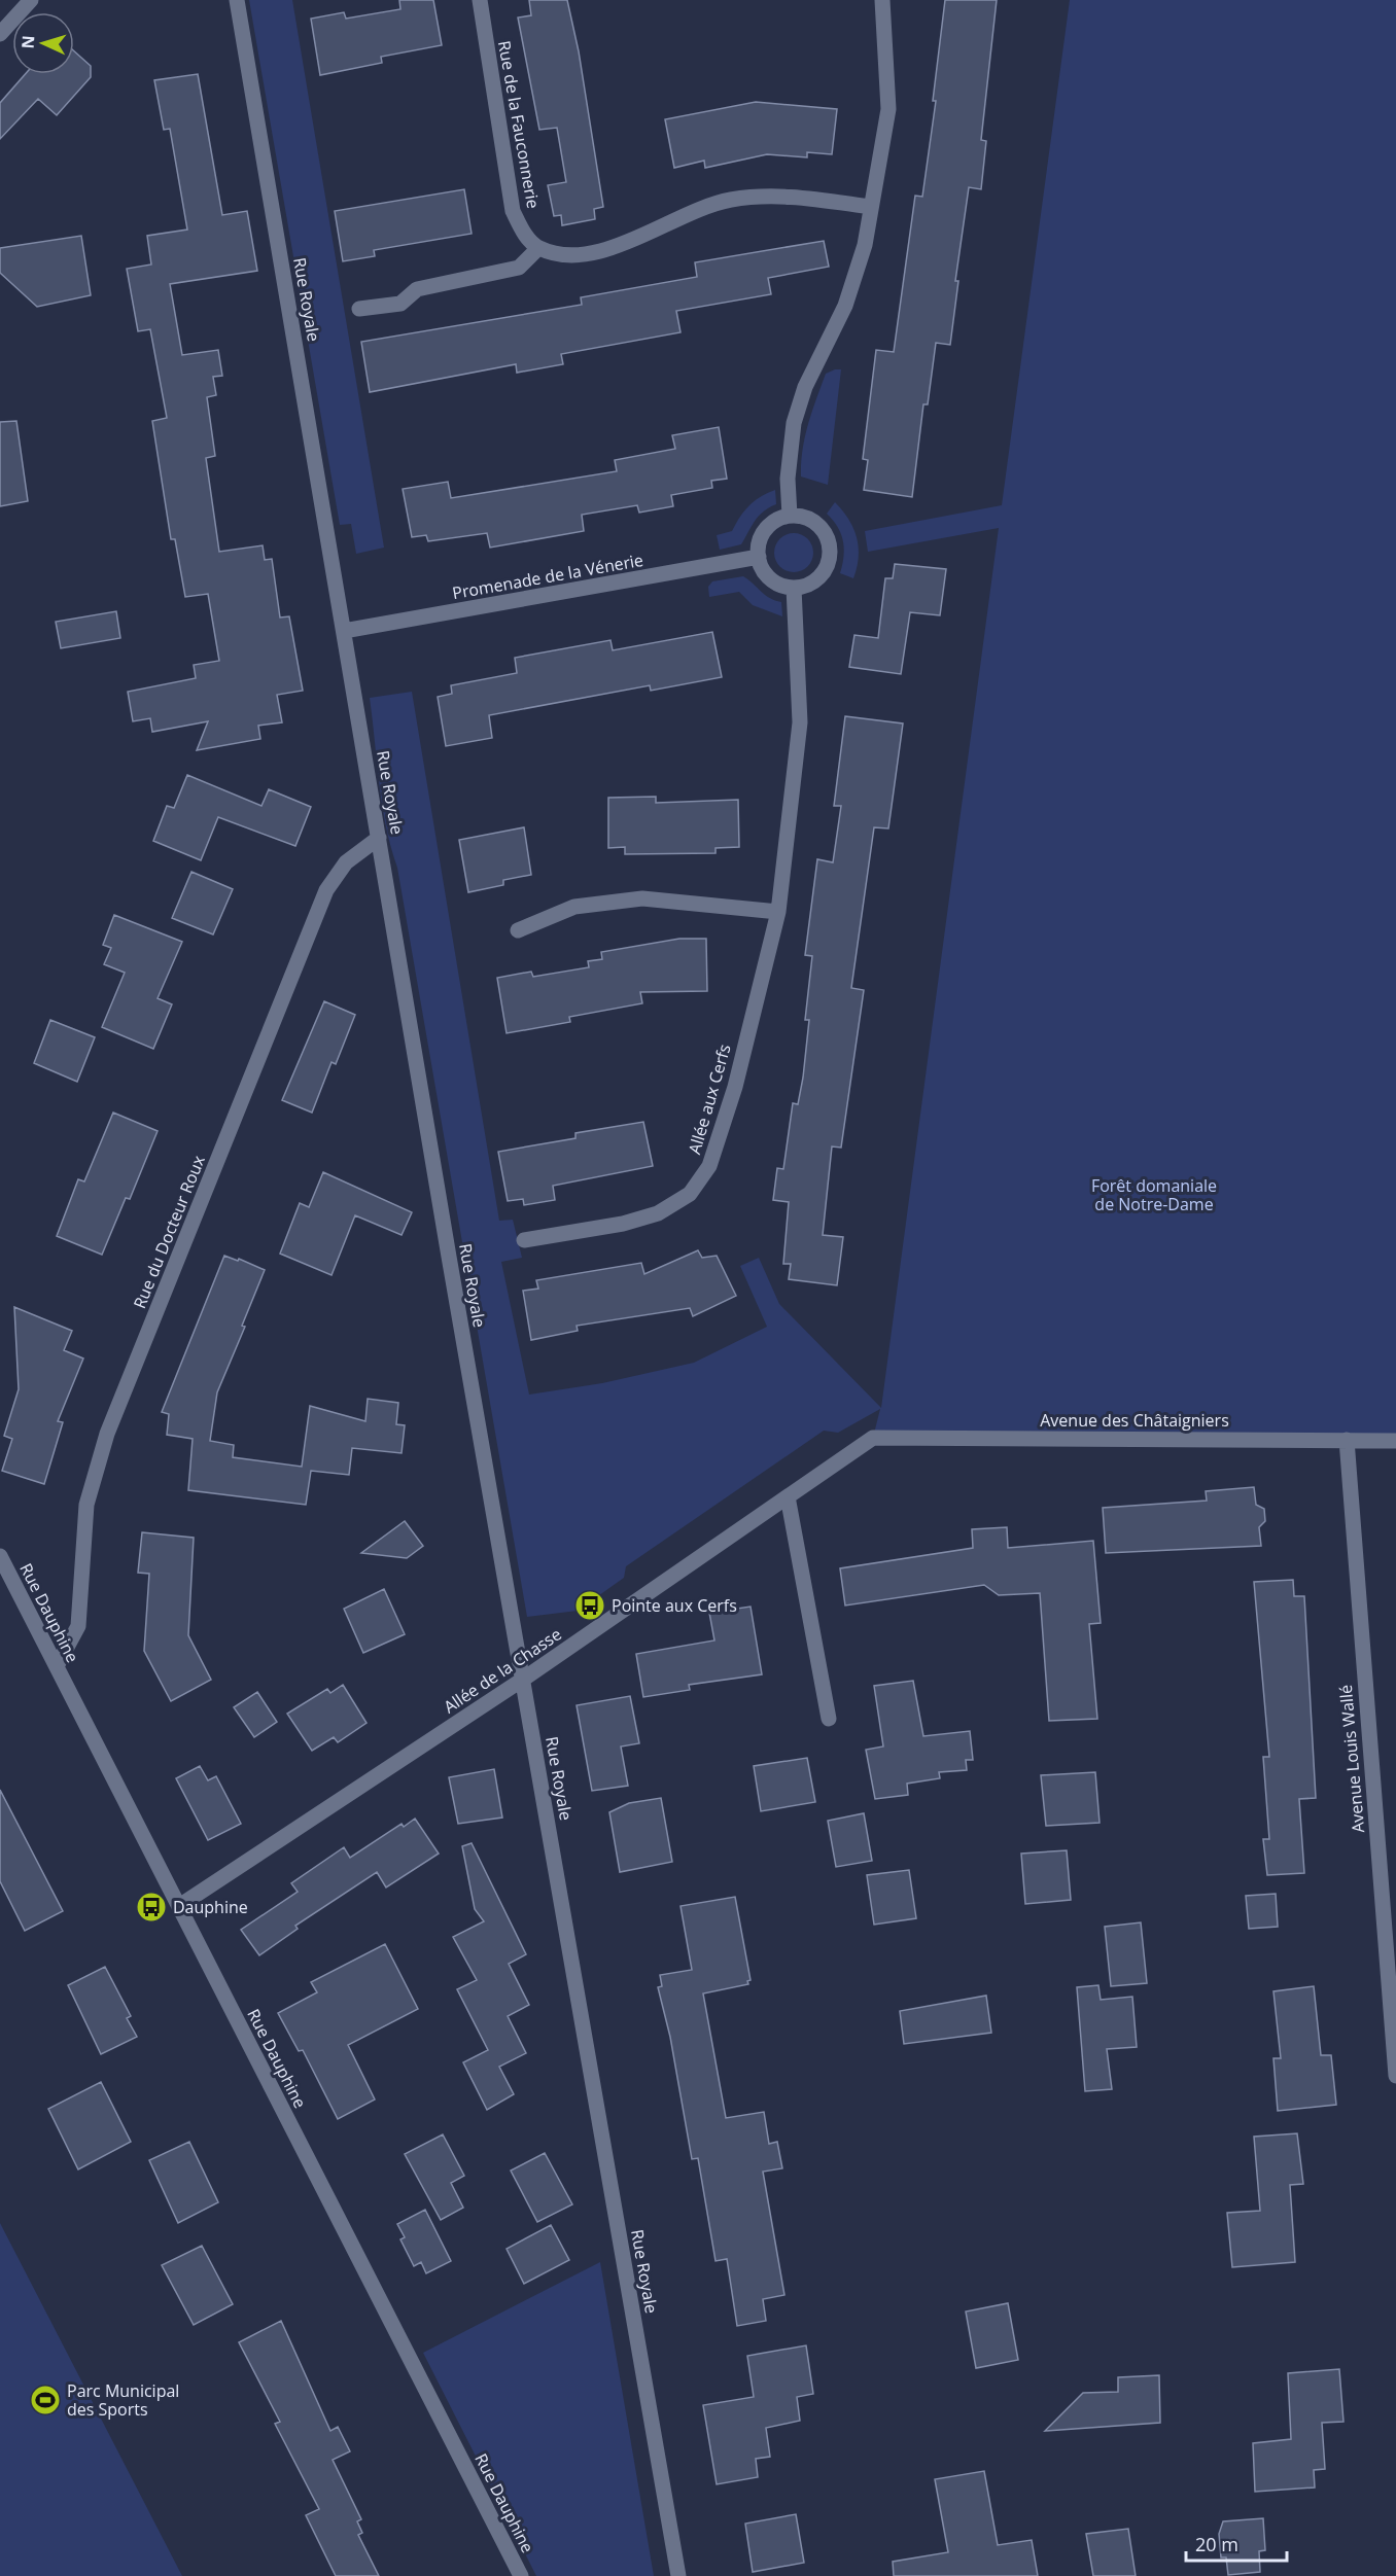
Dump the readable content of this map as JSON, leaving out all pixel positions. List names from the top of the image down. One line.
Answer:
{"streets":{"street":["Rue de la Fauconnerie","Rue Royale","Promenade de la Vénerie","Allée aux Cerfs","Rue du Docteur Roux","Avenue des Châtaigniers","Rue Dauphine","Allée de la Chasse","Avenue Louis Wallé"]},"crossings":[["Rue Royale","Promenade de la Vénerie"],["Rue Royale","Rue du Docteur Roux"],["Rue Royale","Allée de la Chasse"],["Promenade de la Vénerie","Allée aux Cerfs"],["Rue du Docteur Roux","Rue Dauphine"],["Avenue des Châtaigniers","Allée de la Chasse"],["Avenue des Châtaigniers","Avenue Louis Wallé"],["Rue Dauphine","Allée de la Chasse"]],"parks":["Forêt domaniale de Notre-Dame"],"places":{"bus stop":["Pointe aux Cerfs","Dauphine"],"sports":["Parc Municipal des Sports"]},"scale_bar":"20 m","north":"left"}
